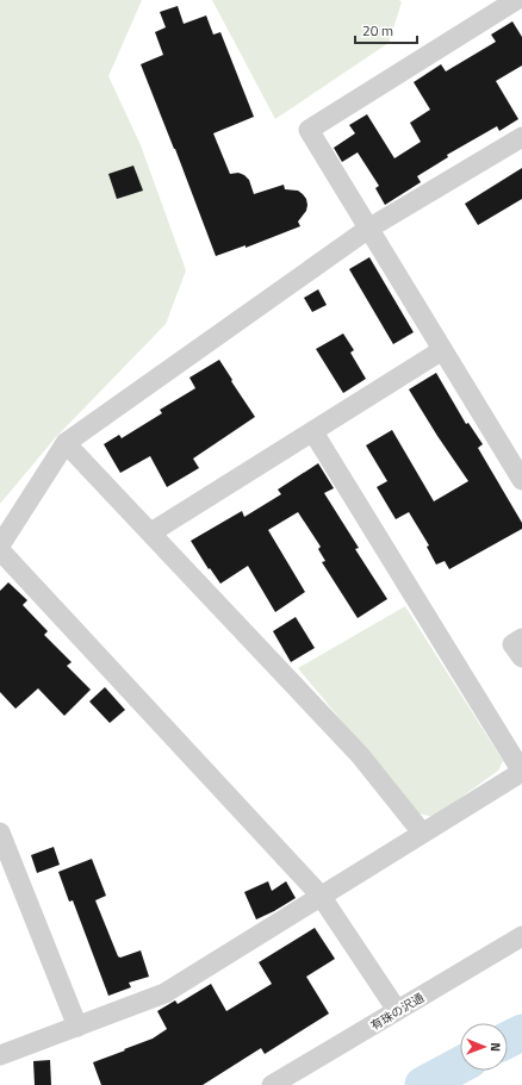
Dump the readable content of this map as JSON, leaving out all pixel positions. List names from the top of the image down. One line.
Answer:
{"streets":{"street":["有珠の沢通"]},"scale_bar":"20 m","north":"right"}
